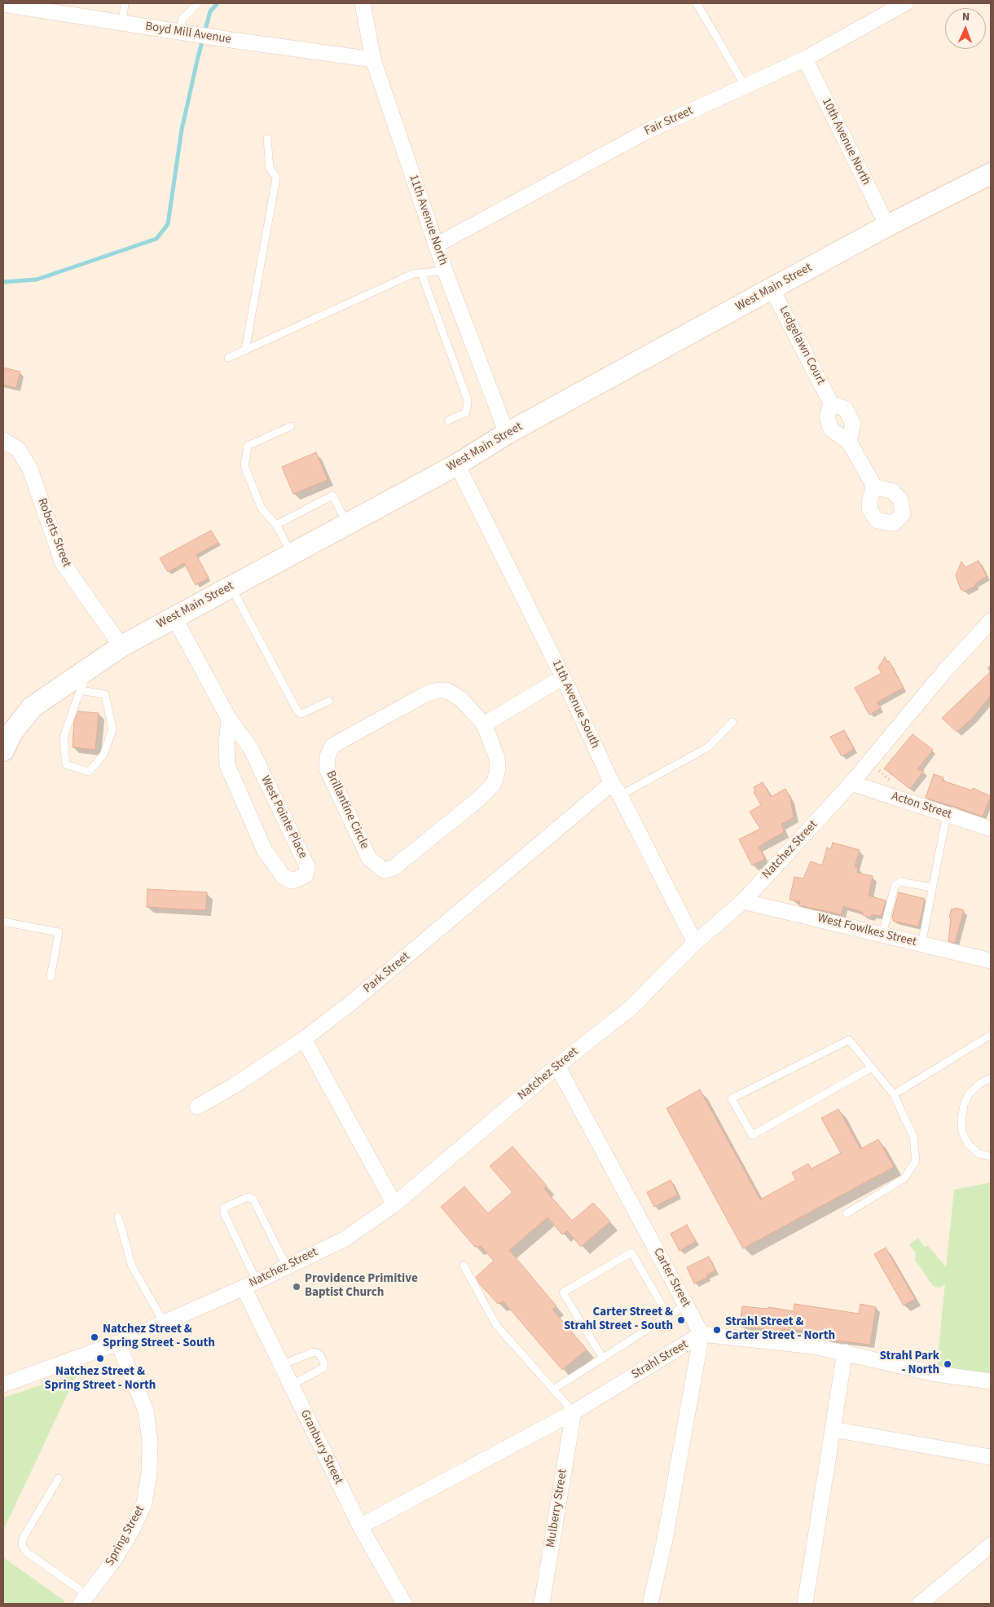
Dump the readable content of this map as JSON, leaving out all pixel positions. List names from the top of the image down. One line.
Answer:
{"streets":{"main road":["West Main Street"],"street":["Boyd Mill Avenue","Fair Street","10th Avenue North","11th Avenue North","Ledgelawn Court","Roberts Street","11th Avenue South","Acton Street","Brillantine Circle","West Pointe Place","Natchez Street","West Fowlkes Street","Park Street","Carter Street","Strahl Street","Granbury Street","Mulberry Street","Spring Street"]},"crossings":[["Boyd Mill Avenue","11th Avenue North"],["Fair Street","10th Avenue North"],["Fair Street","11th Avenue North"],["10th Avenue North","West Main Street"],["11th Avenue North","West Main Street"],["West Main Street","Ledgelawn Court"],["West Main Street","Roberts Street"],["West Main Street","11th Avenue South"],["West Main Street","West Pointe Place"],["11th Avenue South","Natchez Street"],["11th Avenue South","Park Street"],["Acton Street","Natchez Street"],["Natchez Street","West Fowlkes Street"],["Natchez Street","Carter Street"],["Natchez Street","Granbury Street"],["Natchez Street","Spring Street"],["Carter Street","Strahl Street"],["Strahl Street","Granbury Street"],["Strahl Street","Mulberry Street"]],"places":["Providence Primitive Baptist Church","Carter Street & Strahl Street - South","Strahl Street & Carter Street - North","Natchez Street & Spring Street - South","Natchez Street & Spring Street - North","Strahl Park - North"],"north":"top"}
